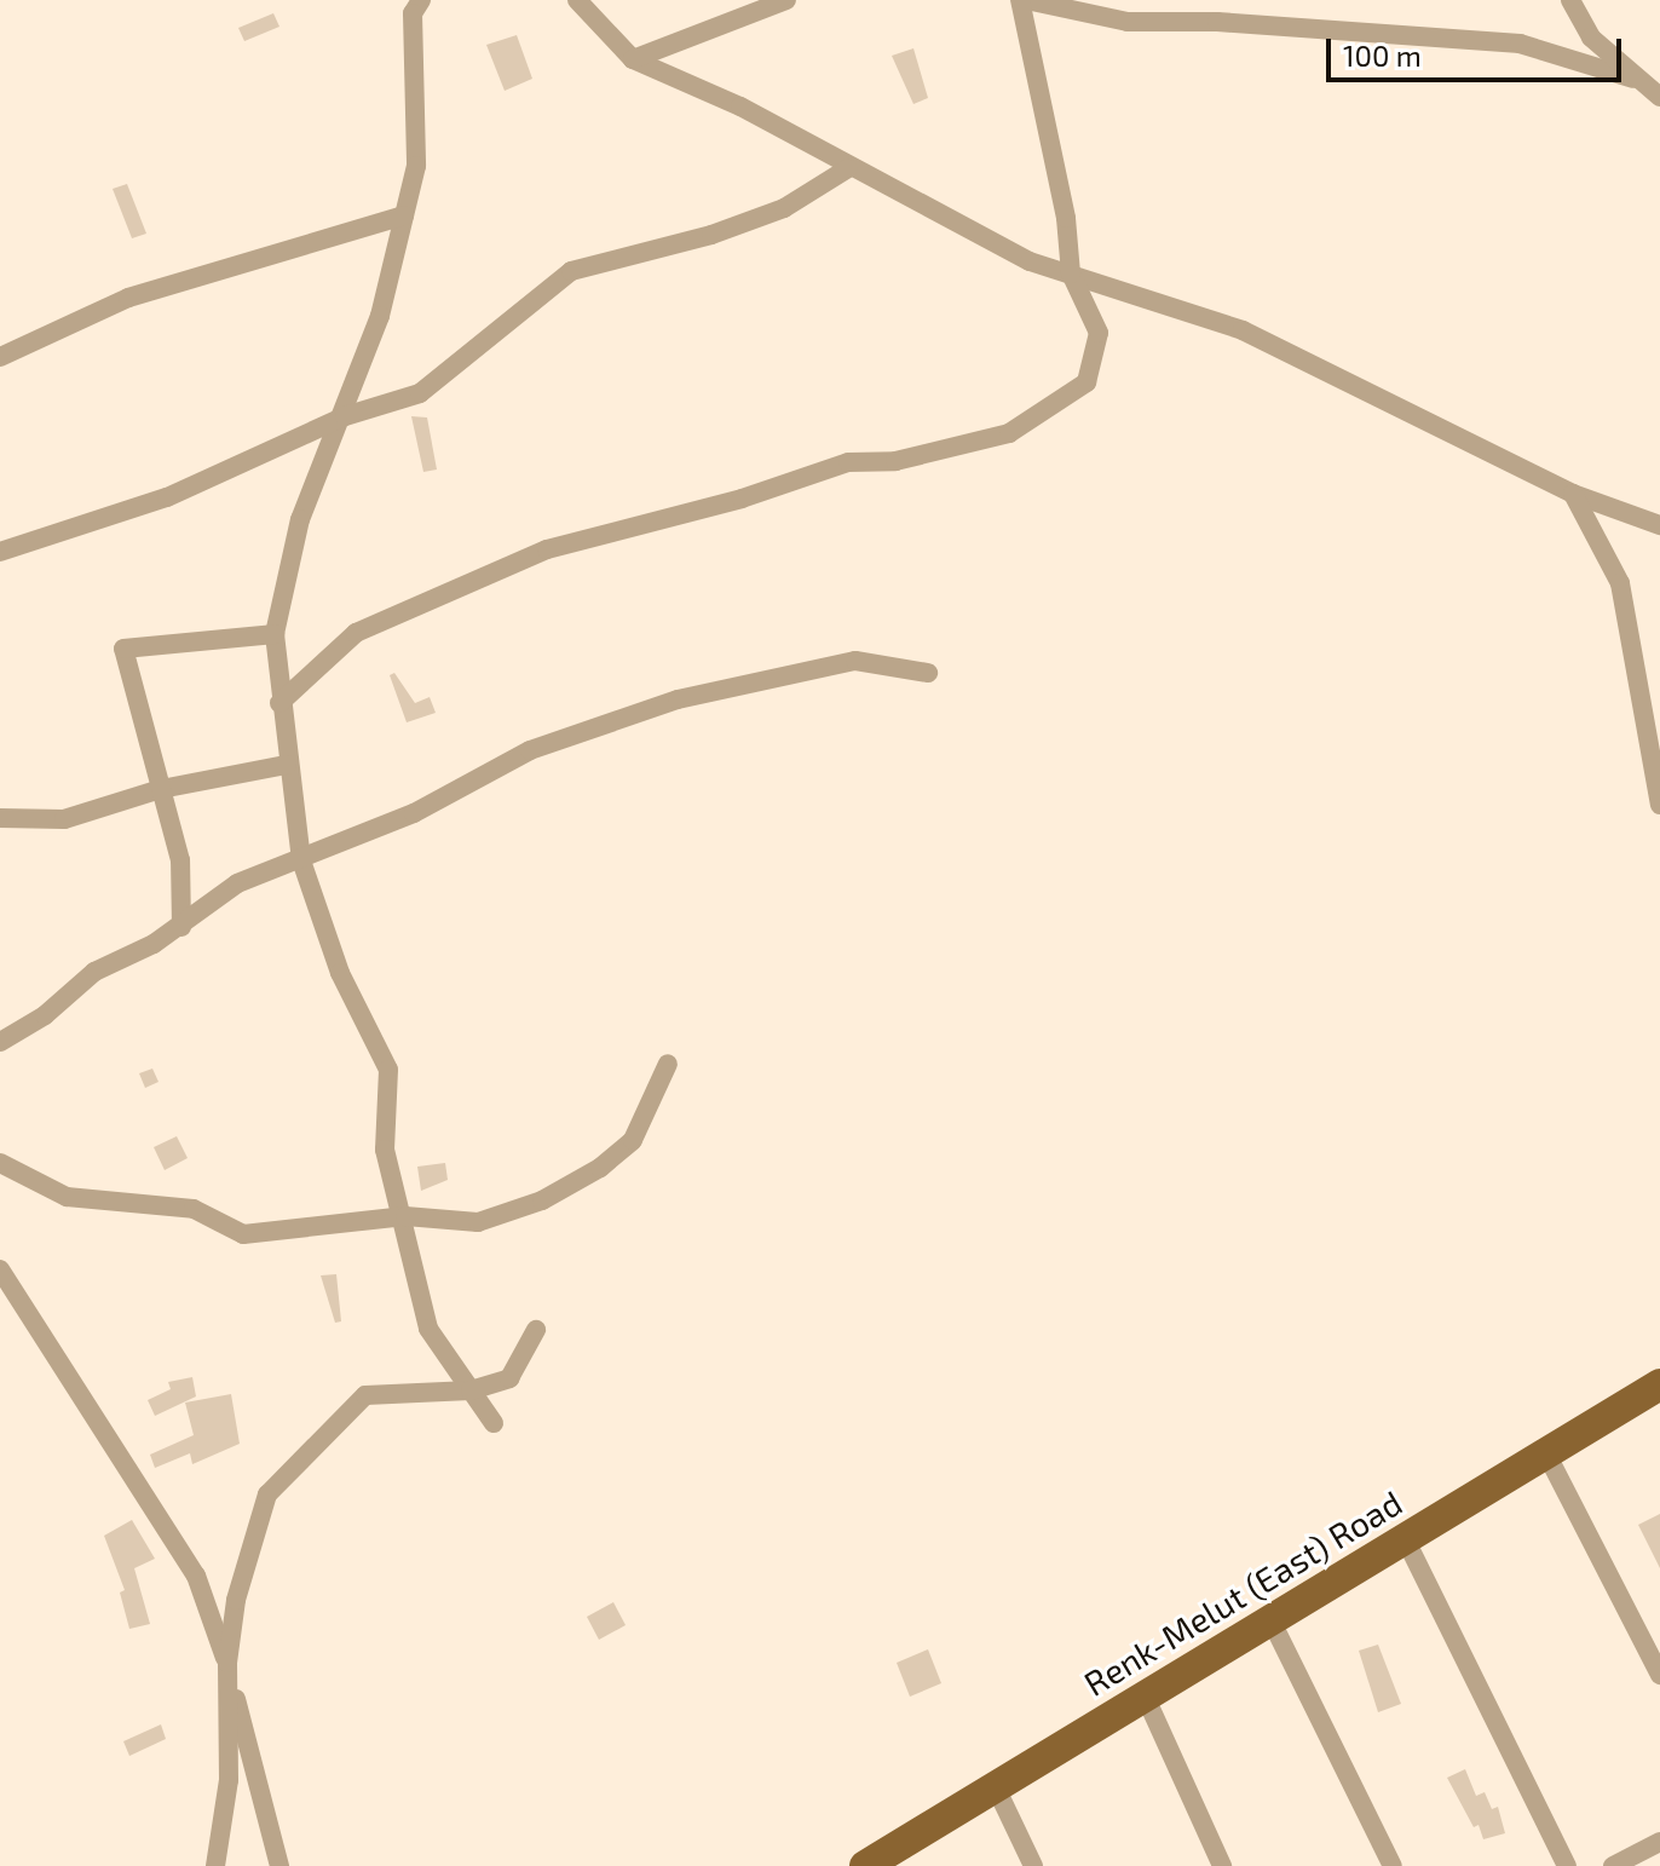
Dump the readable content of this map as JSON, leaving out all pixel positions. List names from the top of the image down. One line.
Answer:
{"streets":{"main road":["Renk-Melut (East) Road"]},"scale_bar":"100 m"}
